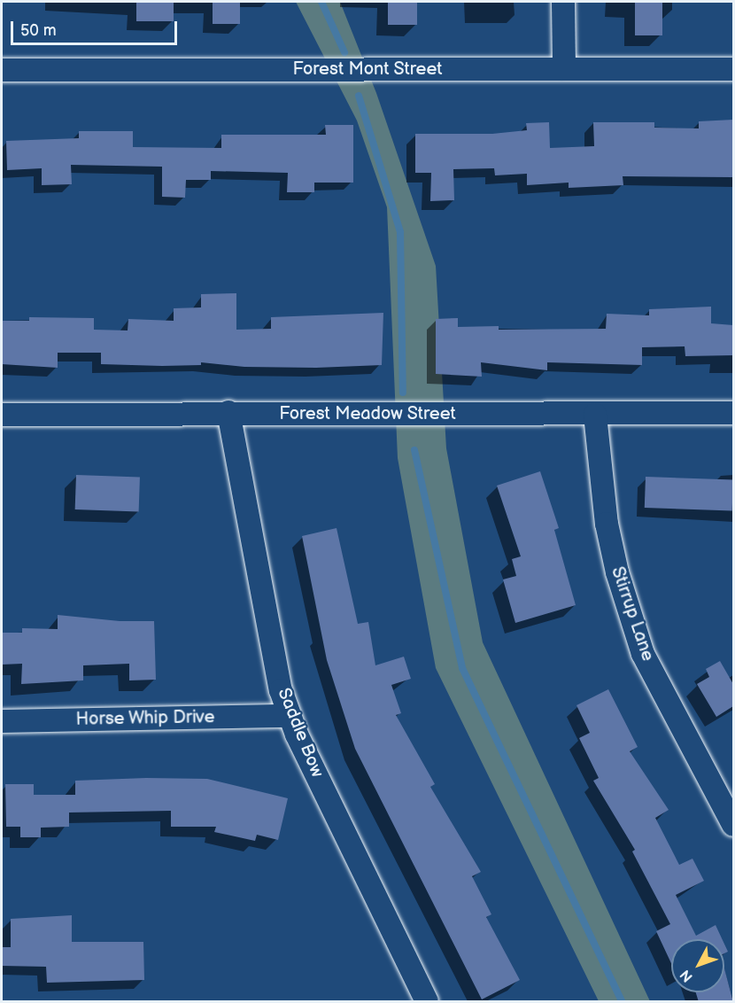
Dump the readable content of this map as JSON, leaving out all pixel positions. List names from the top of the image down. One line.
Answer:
{"streets":{"street":["Forest Mont Street","Forest Meadow Street","Stirrup Lane","Horse Whip Drive","Saddle Bow"]},"crossings":[["Forest Meadow Street","Stirrup Lane"],["Forest Meadow Street","Saddle Bow"],["Horse Whip Drive","Saddle Bow"]],"scale_bar":"50 m","north":"bottom left"}
